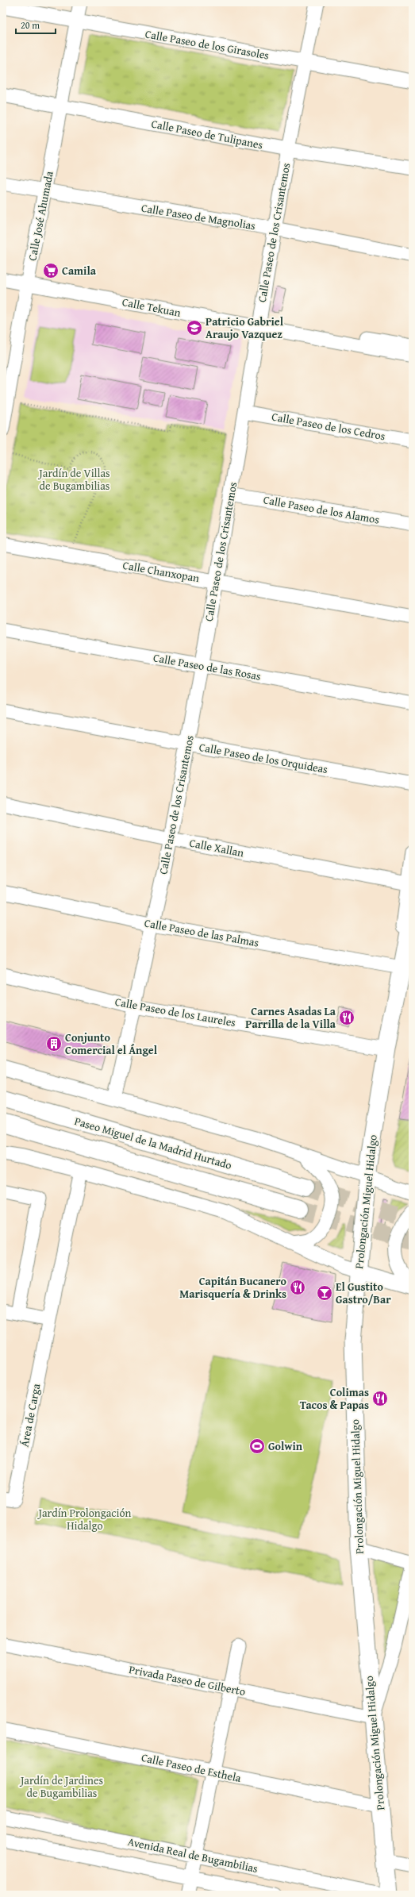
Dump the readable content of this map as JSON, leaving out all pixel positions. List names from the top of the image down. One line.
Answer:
{"streets":{"highway":["Paseo Miguel de la Madrid Hurtado"],"main road":["Prolongación Miguel Hidalgo"],"street":["Calle Paseo de los Girasoles","Calle Paseo de Tulipanes","Calle José Ahumada","Calle Paseo de Magnolias","Calle Paseo de los Crisantemos","Calle Tekuan","Calle Paseo de los Cedros","Calle Paseo de los Alamos","Calle Chanxopan","Calle Paseo de las Rosas","Calle Paseo de los Orquideas","Calle Xallan","Calle Paseo de las Palmas","Calle Paseo de los Laureles","Área de Carga","Privada Paseo de Gilberto","Calle Paseo de Esthela","Avenida Real de Bugambilias"]},"crossings":[["Calle Paseo de los Girasoles","Calle José Ahumada"],["Calle Paseo de los Girasoles","Calle Paseo de los Crisantemos"],["Calle Paseo de Tulipanes","Calle José Ahumada"],["Calle Paseo de Tulipanes","Calle Paseo de los Crisantemos"],["Calle José Ahumada","Calle Paseo de Magnolias"],["Calle José Ahumada","Calle Tekuan"],["Calle Paseo de Magnolias","Calle Paseo de los Crisantemos"],["Calle Paseo de los Crisantemos","Calle Tekuan"],["Calle Paseo de los Crisantemos","Calle Paseo de los Cedros"],["Calle Paseo de los Crisantemos","Calle Paseo de los Alamos"],["Calle Paseo de los Crisantemos","Calle Chanxopan"],["Calle Paseo de los Crisantemos","Calle Paseo de las Rosas"],["Calle Paseo de los Crisantemos","Calle Paseo de los Orquideas"],["Calle Paseo de los Crisantemos","Calle Xallan"],["Calle Paseo de los Crisantemos","Calle Paseo de las Palmas"],["Calle Paseo de los Crisantemos","Calle Paseo de los Laureles"],["Calle Paseo de las Palmas","Prolongación Miguel Hidalgo"],["Calle Paseo de los Laureles","Prolongación Miguel Hidalgo"],["Prolongación Miguel Hidalgo","Privada Paseo de Gilberto"],["Prolongación Miguel Hidalgo","Calle Paseo de Esthela"]],"parks":["Jardín de Villas de Bugambilias","Jardín Prolongación Hidalgo","Jardín de Jardines de Bugambilias"],"places":{"supermarket":["Camila"],"school or university":["Patricio Gabriel Araujo Vazquez"],"restaurant":["Carnes Asadas La Parrilla de la Villa","Capitán Bucanero Marisquería & Drinks","Colimas Tacos & Papas"],"building":["Conjunto Comercial el Ángel"],"bar":["El Gustito Gastro/Bar"],"sports":["Golwin"]},"scale_bar":"20 m"}
